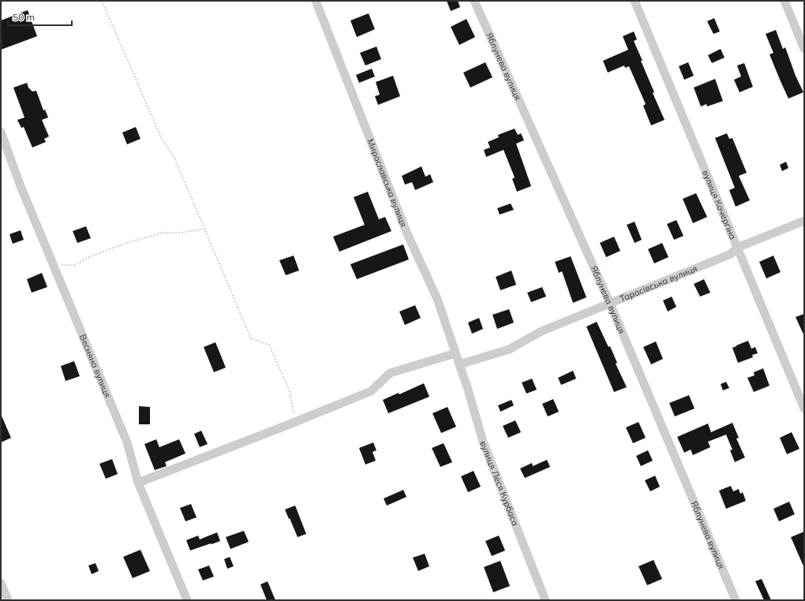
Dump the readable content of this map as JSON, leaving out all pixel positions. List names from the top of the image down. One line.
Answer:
{"streets":{"street":["Яблунева вулиця","Мирославська вулиця","вулиця Кочергіна","Тарасівська вулиця","Весняна вулиця","вулиця Леся Курбаса"]},"crossings":[["Яблунева вулиця","Тарасівська вулиця"],["Мирославська вулиця","Тарасівська вулиця"],["Мирославська вулиця","вулиця Леся Курбаса"],["вулиця Кочергіна","Тарасівська вулиця"],["Тарасівська вулиця","вулиця Леся Курбаса"]],"scale_bar":"50 m"}
